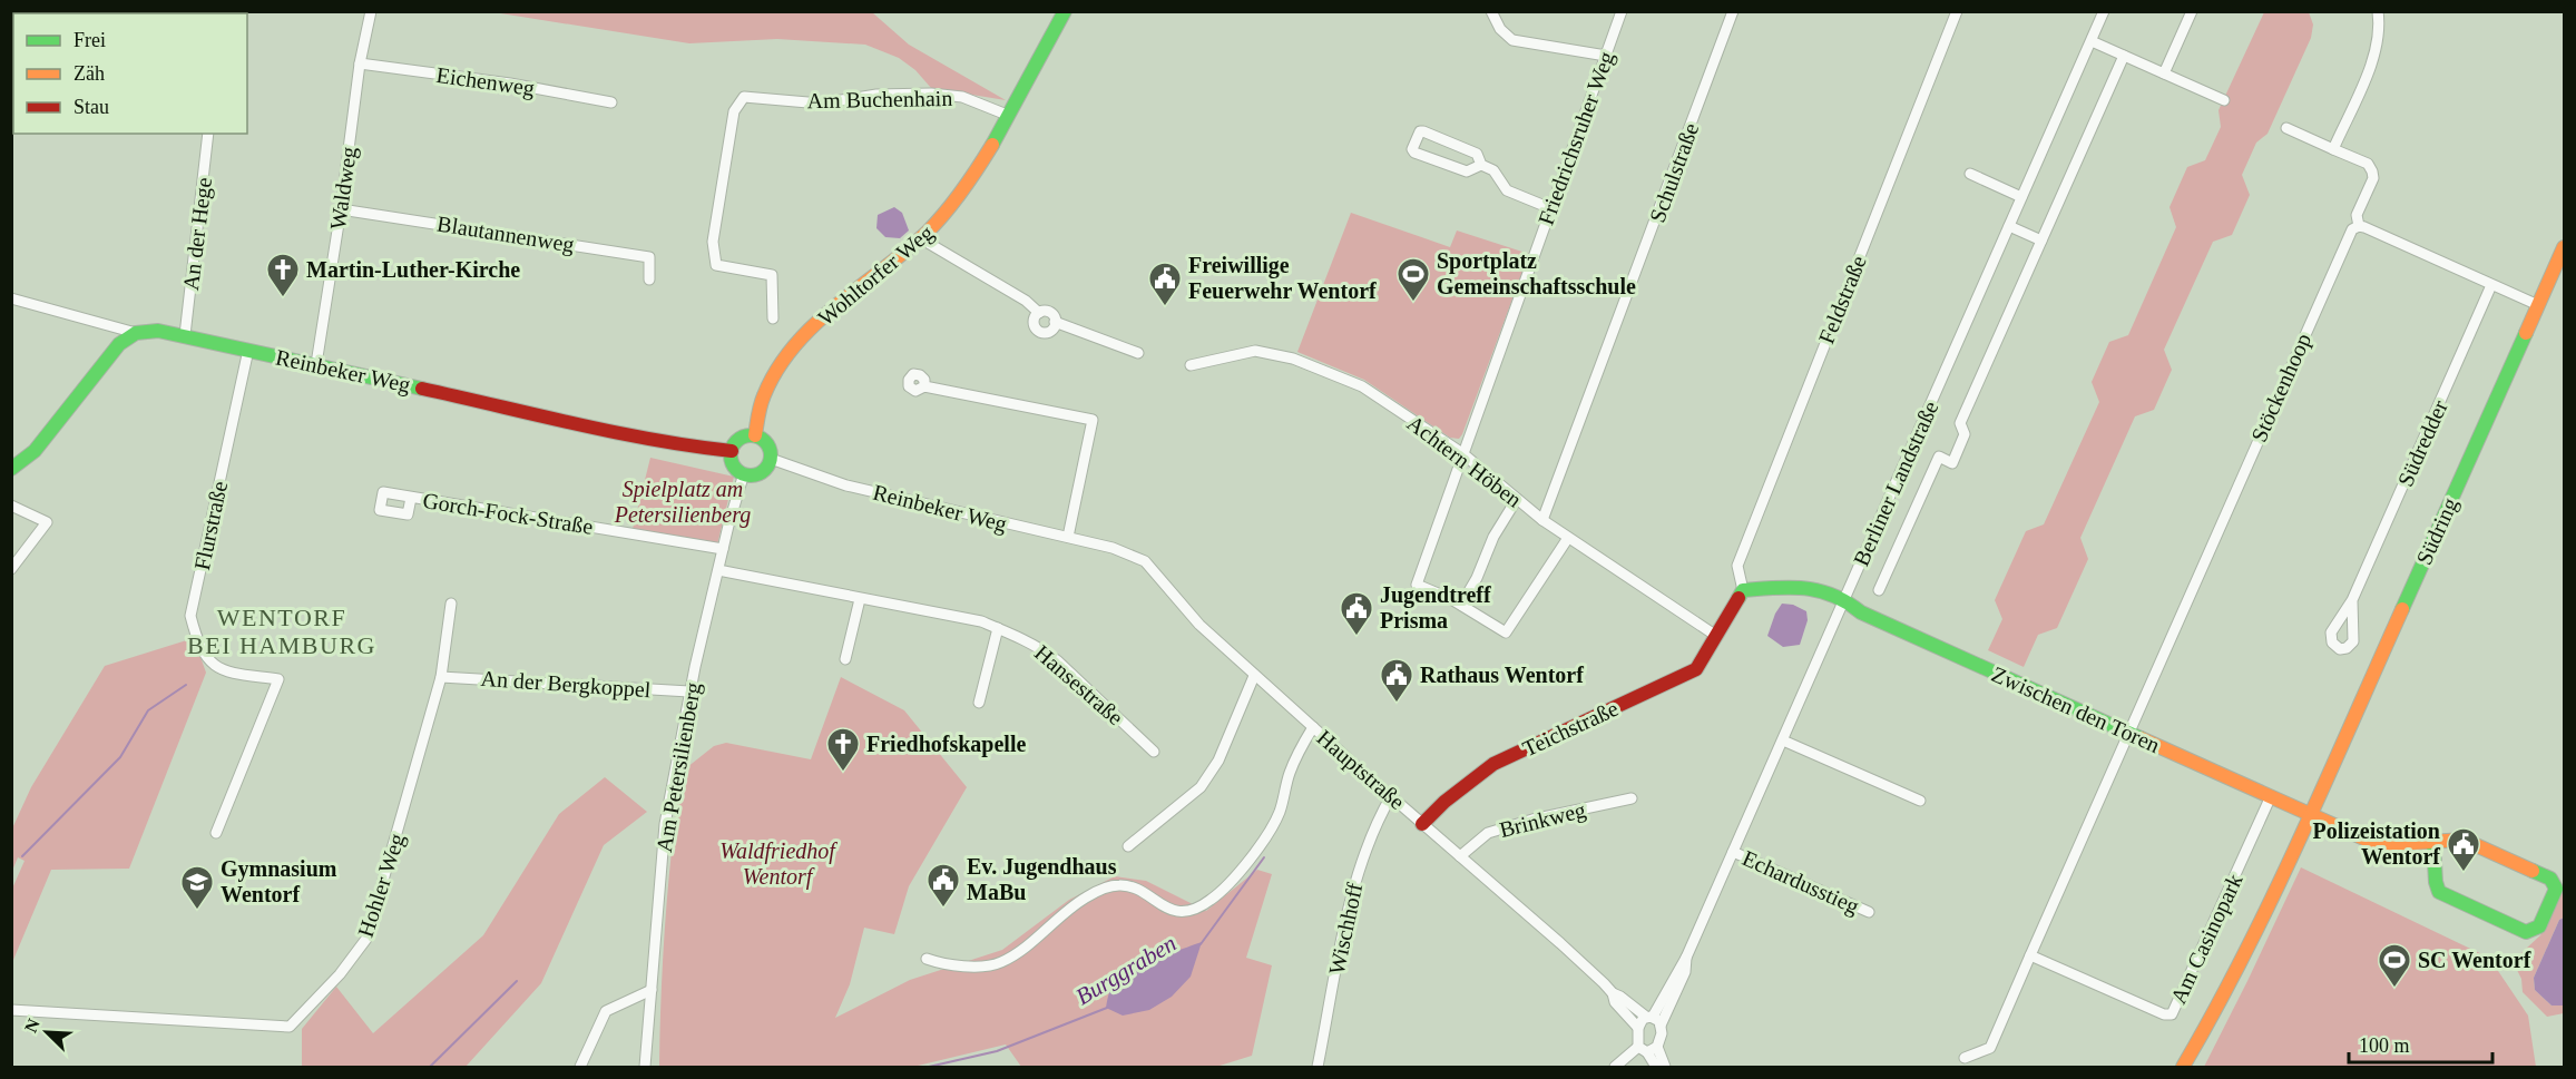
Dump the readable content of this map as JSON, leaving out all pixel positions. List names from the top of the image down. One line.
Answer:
{"streets":{"main road":["Wohltorfer Weg","Reinbeker Weg","Südring","Zwischen den Toren","Teichstraße"],"street":["Eichenweg","Am Buchenhain","Friedrichsruher Weg","Schulstraße","Waldweg","An der Hege","Blautannenweg","Feldstraße","Stöckenhoop","Südredder","Achtern Höben","Berliner Landstraße","Gorch-Fock-Straße","Flurstraße","An der Bergkoppel","Hansestraße","Am Petersilienberg","Hauptstraße","Brinkweg","Echardusstieg","Hohler Weg","Wischhoff","Am Casinopark"]},"crossings":[["Eichenweg","Waldweg"],["Am Buchenhain","Wohltorfer Weg"],["Friedrichsruher Weg","Achtern Höben"],["Schulstraße","Achtern Höben"],["Waldweg","Blautannenweg"],["Waldweg","Reinbeker Weg"],["An der Hege","Reinbeker Weg"],["Wohltorfer Weg","Reinbeker Weg"],["Wohltorfer Weg","Am Petersilienberg"],["Feldstraße","Zwischen den Toren"],["Feldstraße","Teichstraße"],["Reinbeker Weg","Flurstraße"],["Reinbeker Weg","Am Petersilienberg"],["Reinbeker Weg","Hauptstraße"],["Stöckenhoop","Zwischen den Toren"],["Achtern Höben","Teichstraße"],["Berliner Landstraße","Zwischen den Toren"],["Berliner Landstraße","Hauptstraße"],["Berliner Landstraße","Echardusstieg"],["Gorch-Fock-Straße","Am Petersilienberg"],["Südring","Zwischen den Toren"],["An der Bergkoppel","Am Petersilienberg"],["An der Bergkoppel","Hohler Weg"],["Hansestraße","Am Petersilienberg"],["Zwischen den Toren","Teichstraße"],["Zwischen den Toren","Am Casinopark"],["Teichstraße","Hauptstraße"],["Hauptstraße","Brinkweg"],["Hauptstraße","Wischhoff"]],"districts":["WENTORF BEI HAMBURG"],"water":["Burggraben"],"parks":["Spielplatz am Petersilienberg","Waldfriedhof Wentorf"],"places":{"church":["Martin-Luther-Kirche","Friedhofskapelle"],"sports":["Sportplatz Gemeinschaftsschule","SC Wentorf"],"public building":["Freiwillige Feuerwehr Wentorf","Jugendtreff Prisma","Rathaus Wentorf","Polizeistation Wentorf","Ev. Jugendhaus MaBu"],"school or university":["Gymnasium Wentorf"]},"legend":["Frei","Zäh","Stau"],"scale_bar":"100 m","north":"top left"}
